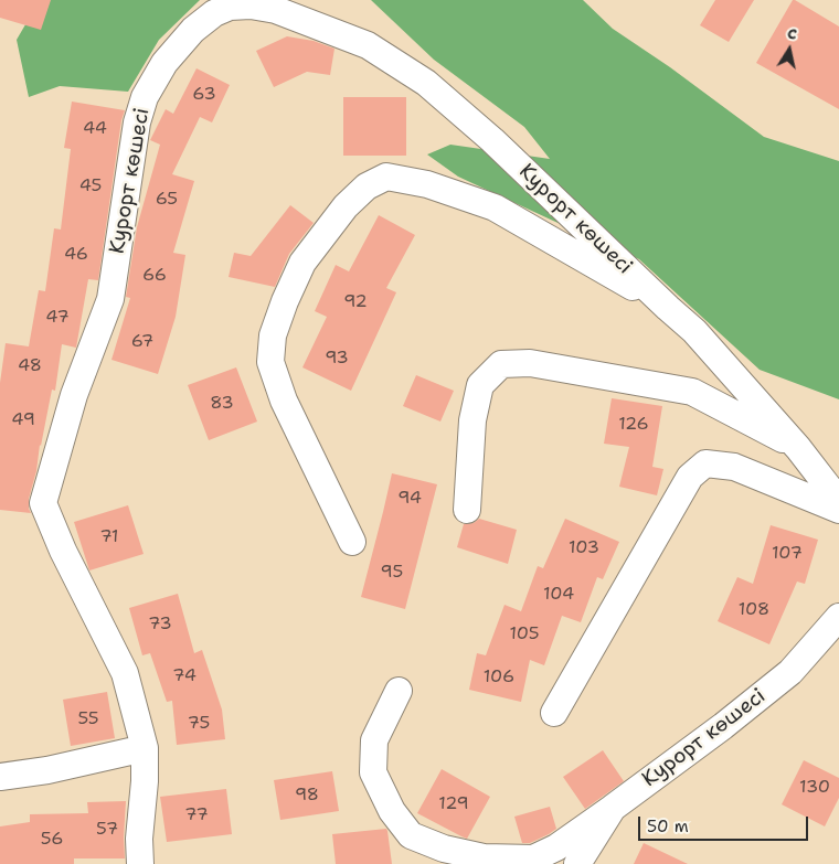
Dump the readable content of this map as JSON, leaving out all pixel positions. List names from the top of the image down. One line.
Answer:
{"streets":{"street":["Курорт көшесі"]},"house_numbers":["63","44","45","65","46","66","92","47","67","93","48","83","49","126","94","71","103","107","95","104","108","73","105","74","106","55","75","130","98","129","77","57","56"],"scale_bar":"50 m","north":"top"}
